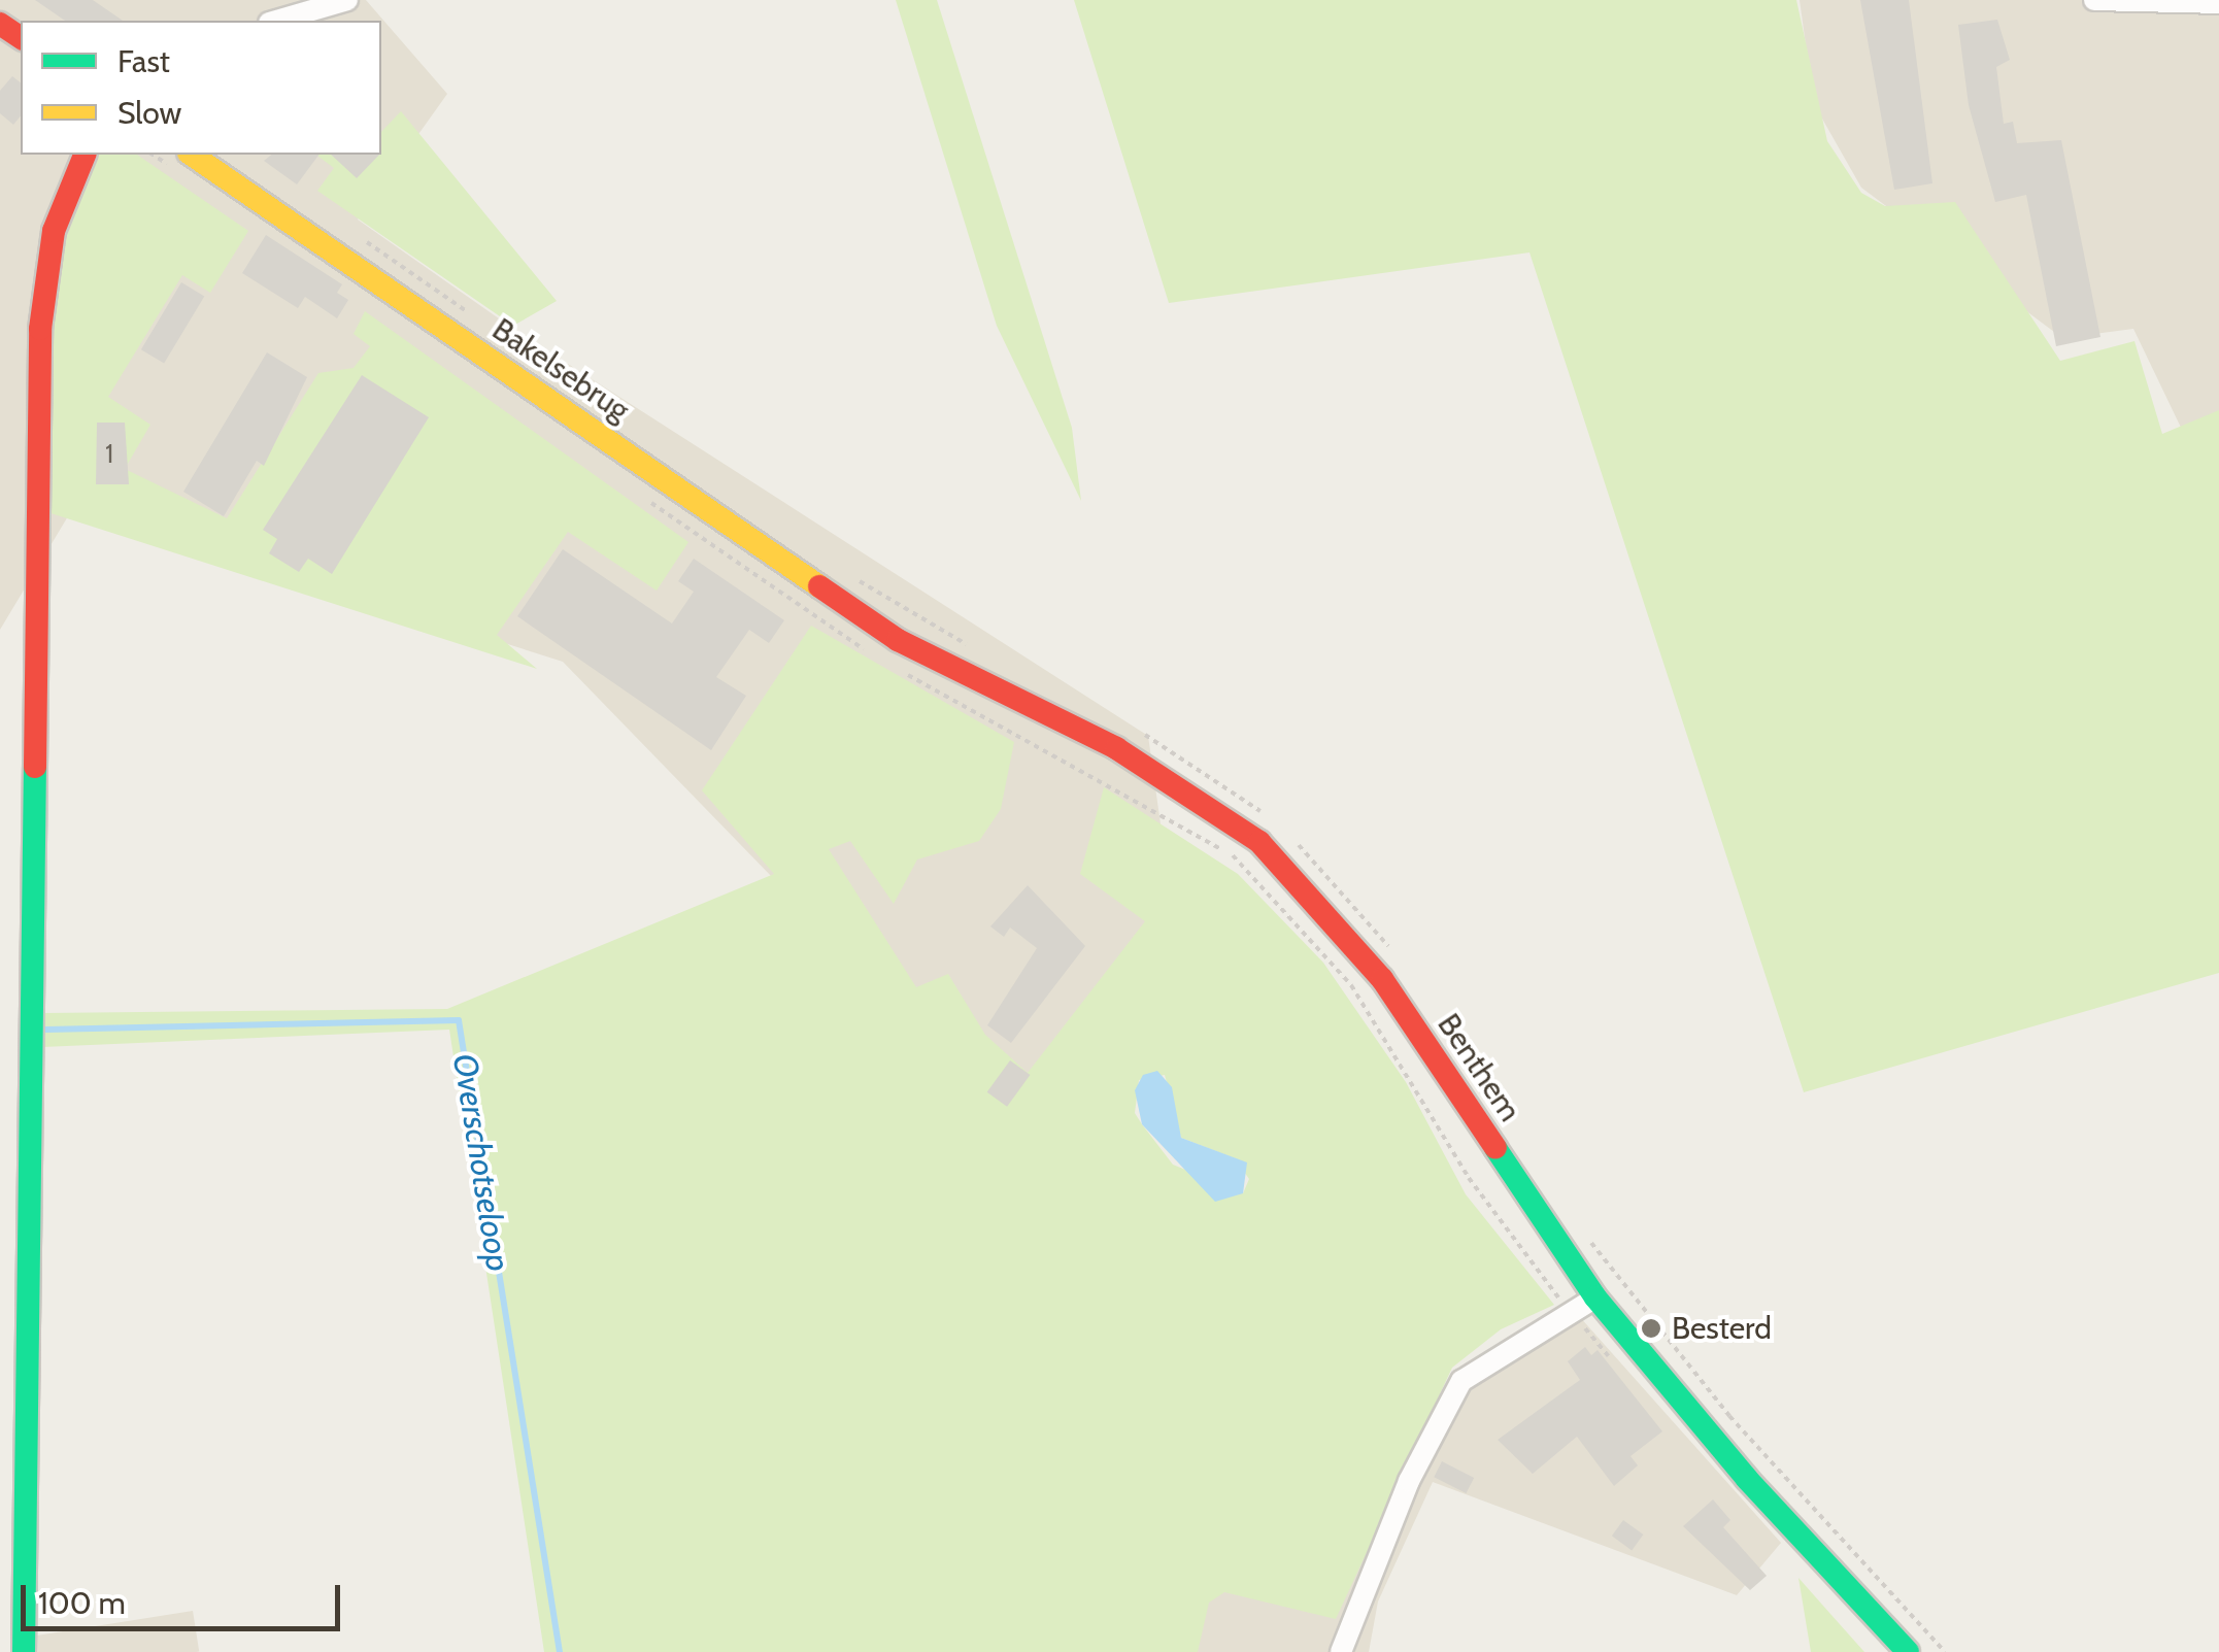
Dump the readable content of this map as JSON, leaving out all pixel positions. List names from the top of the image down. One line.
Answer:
{"streets":{"main road":["Bakelsebrug","Benthem"]},"crossings":[["Bakelsebrug","Benthem"]],"water":["Overschotseloop"],"places":["Besterd"],"house_numbers":["1"],"legend":["Fast","Slow"],"scale_bar":"100 m"}
